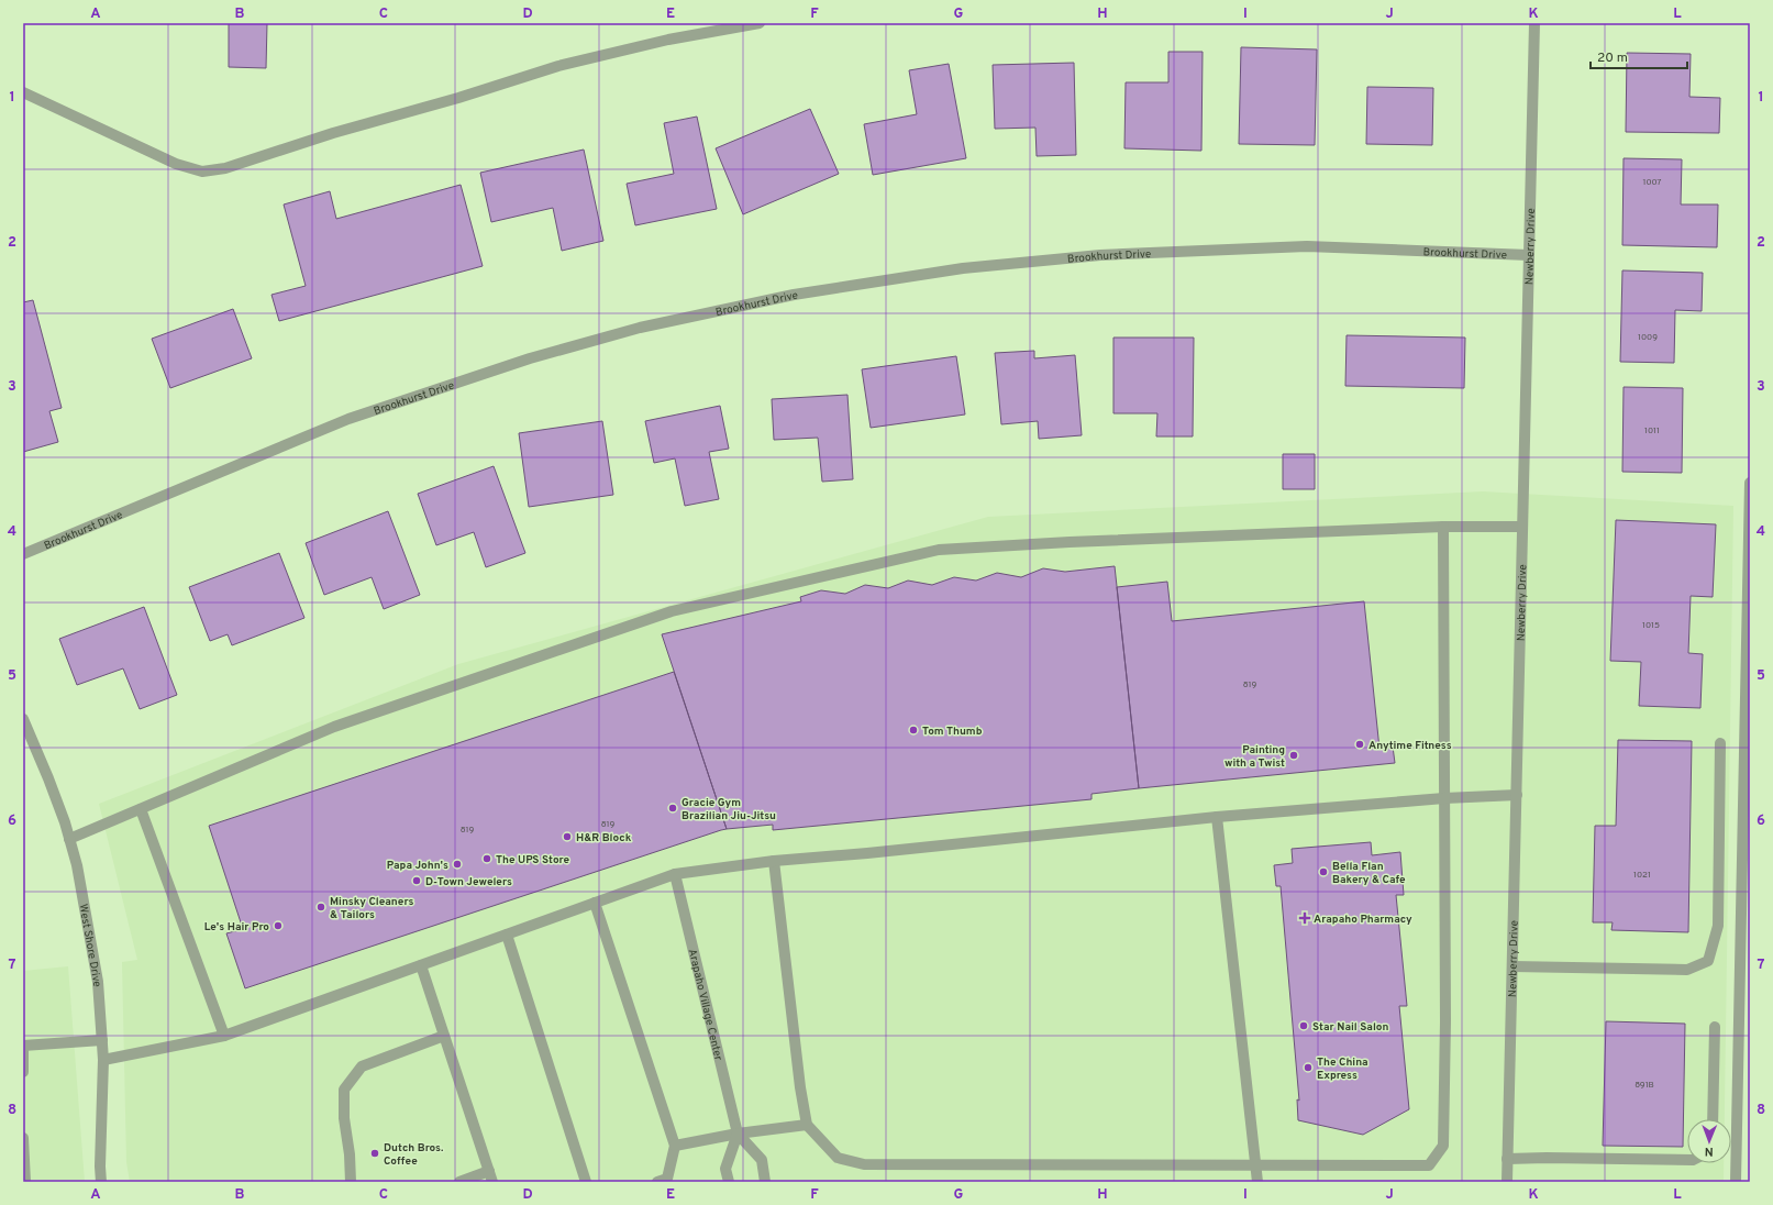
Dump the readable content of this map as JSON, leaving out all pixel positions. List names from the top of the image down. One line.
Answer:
{"streets":{"street":["Newberry Drive","Brookhurst Drive","West Shore Drive","Arapaho Village Center"]},"crossings":[["Newberry Drive","Brookhurst Drive"]],"places":{"other":["Tom Thumb","Anytime Fitness","Painting with a Twist","Gracie Gym Brazilian Jiu-Jitsu","H&R Block","The UPS Store","Papa John's","Bella Flan Bakery & Cafe","D-Town Jewelers","Minsky Cleaners & Tailors","Le's Hair Pro","Star Nail Salon","The China Express","Dutch Bros. Coffee"],"health":["Arapaho Pharmacy"]},"house_numbers":["1007","1009","1011","1015","819","819","819","1021","891B"],"scale_bar":"20 m","north":"bottom","grid":{"columns":["A","B","C","D","E","F","G","H","I","J","K","L"],"rows":["1","2","3","4","5","6","7","8"]}}
